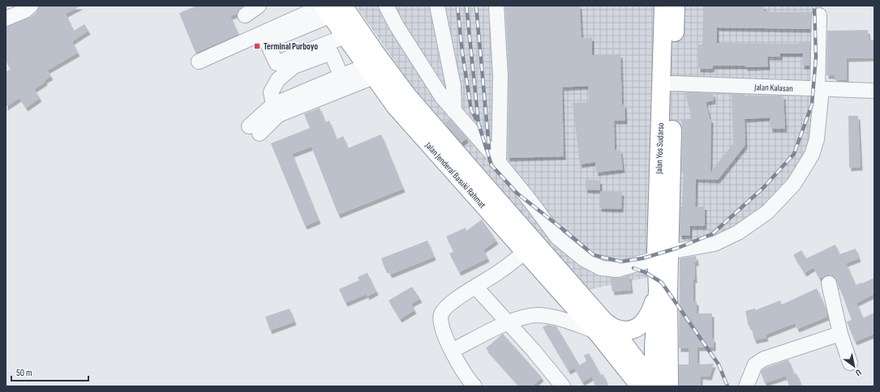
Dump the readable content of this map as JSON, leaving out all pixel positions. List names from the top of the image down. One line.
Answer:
{"streets":{"highway":["Jalan Yos Sudarso","Jalan Jenderal Basuki Rahmat"],"street":["Jalan Kalasan"]},"crossings":[["Jalan Kalasan","Jalan Yos Sudarso"]],"places":{"transit":["Terminal Purboyo"]},"scale_bar":"50 m","north":"bottom right"}
